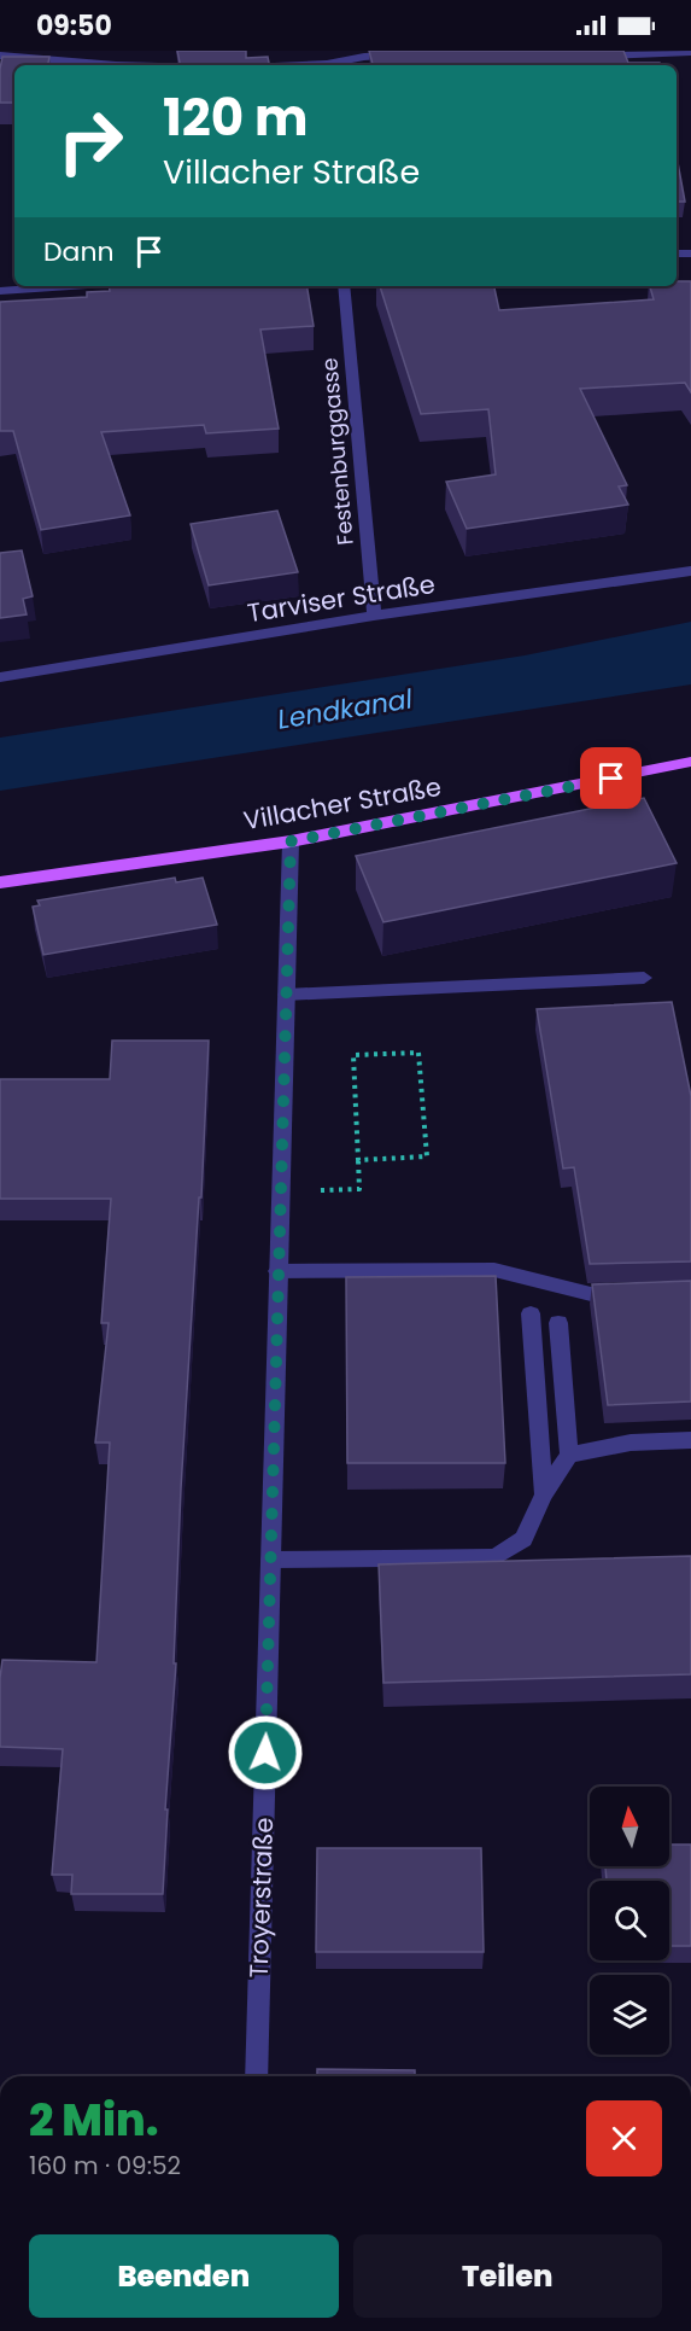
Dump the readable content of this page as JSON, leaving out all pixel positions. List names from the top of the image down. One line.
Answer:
{"streets":{"main road":["Villacher Straße"],"street":["Festenburggasse","Tarviser Straße","Troyerstraße"]},"crossings":[["Festenburggasse","Tarviser Straße"],["Villacher Straße","Troyerstraße"]],"water":["Lendkanal"],"north":"top","page":{"status":"09:50","turn":["120 m","Villacher Straße"],"then":"Dann","heading":["2 Min.","160 m · 09:52"],"buttons":["Beenden","Teilen"]}}
